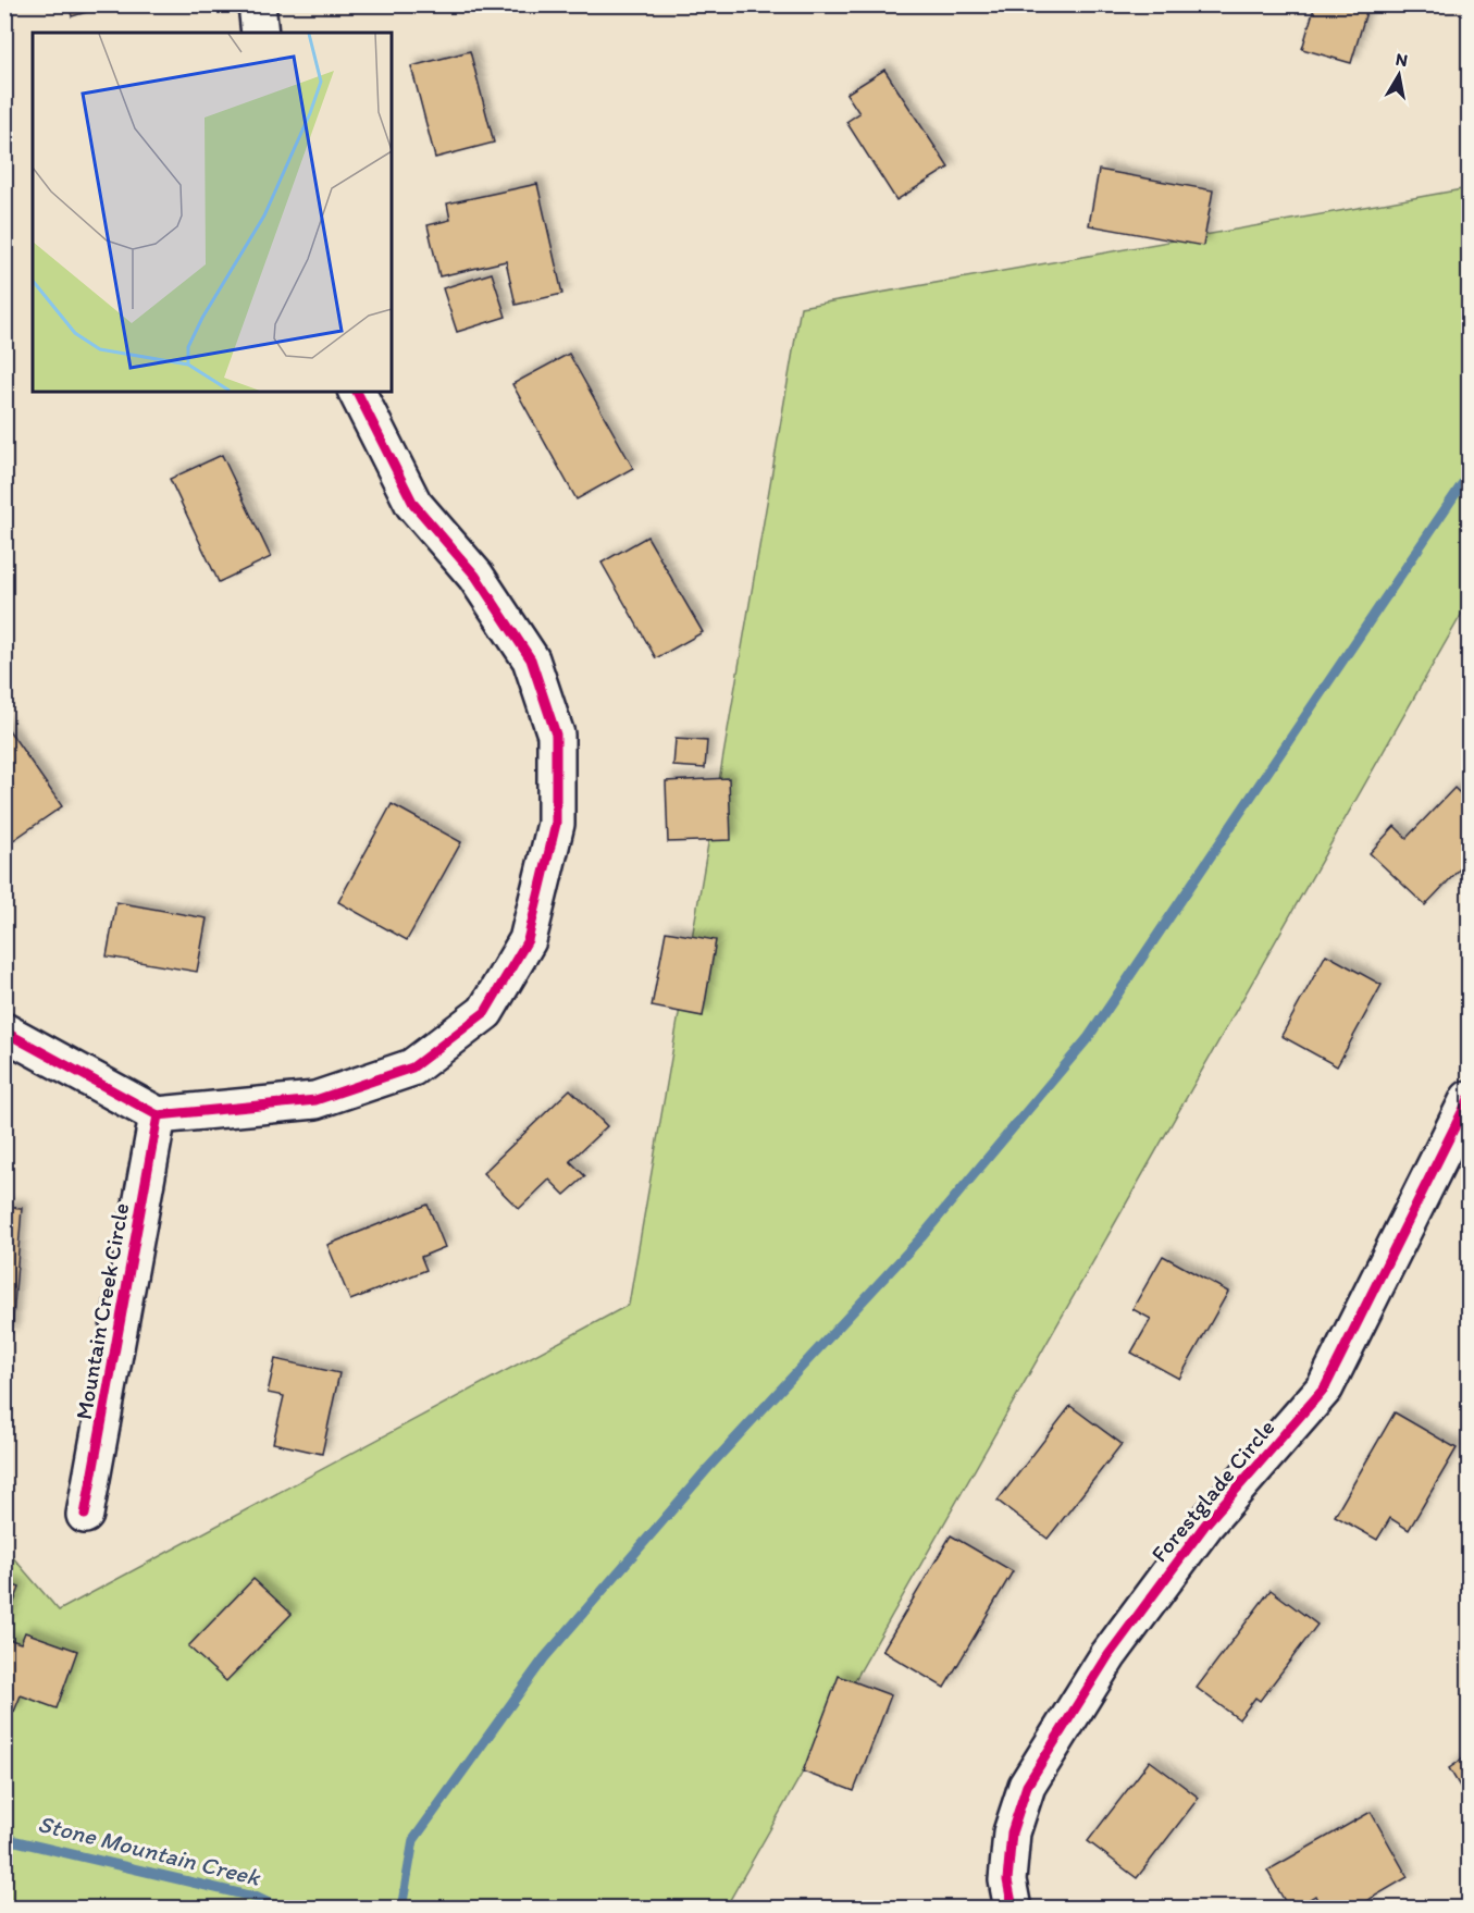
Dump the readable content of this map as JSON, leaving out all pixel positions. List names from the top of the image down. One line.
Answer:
{"streets":{"street":["Mountain Creek Circle","Forestglade Circle"]},"water":["Stone Mountain Creek"],"north":"top"}
